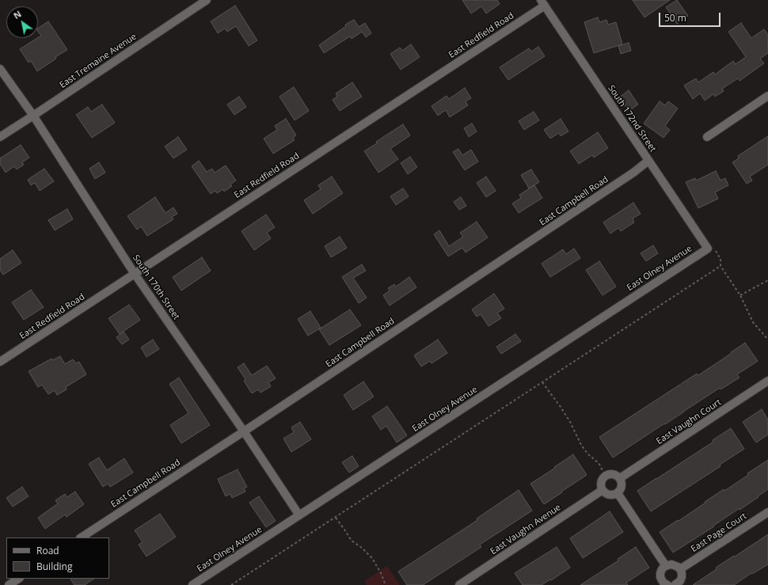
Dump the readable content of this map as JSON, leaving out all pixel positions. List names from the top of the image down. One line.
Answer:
{"streets":{"street":["East Redfield Road","East Tremaine Avenue","South 172nd Street","East Campbell Road","East Olney Avenue","South 170th Street","East Vaughn Court","East Vaughn Avenue","East Page Court"]},"crossings":[["East Redfield Road","South 172nd Street"],["East Redfield Road","South 170th Street"],["East Tremaine Avenue","South 170th Street"],["South 172nd Street","East Campbell Road"],["South 172nd Street","East Olney Avenue"],["East Campbell Road","South 170th Street"],["East Olney Avenue","South 170th Street"],["East Vaughn Court","East Vaughn Avenue"]],"legend":["Road","Building"],"scale_bar":"50 m","north":"top left"}
